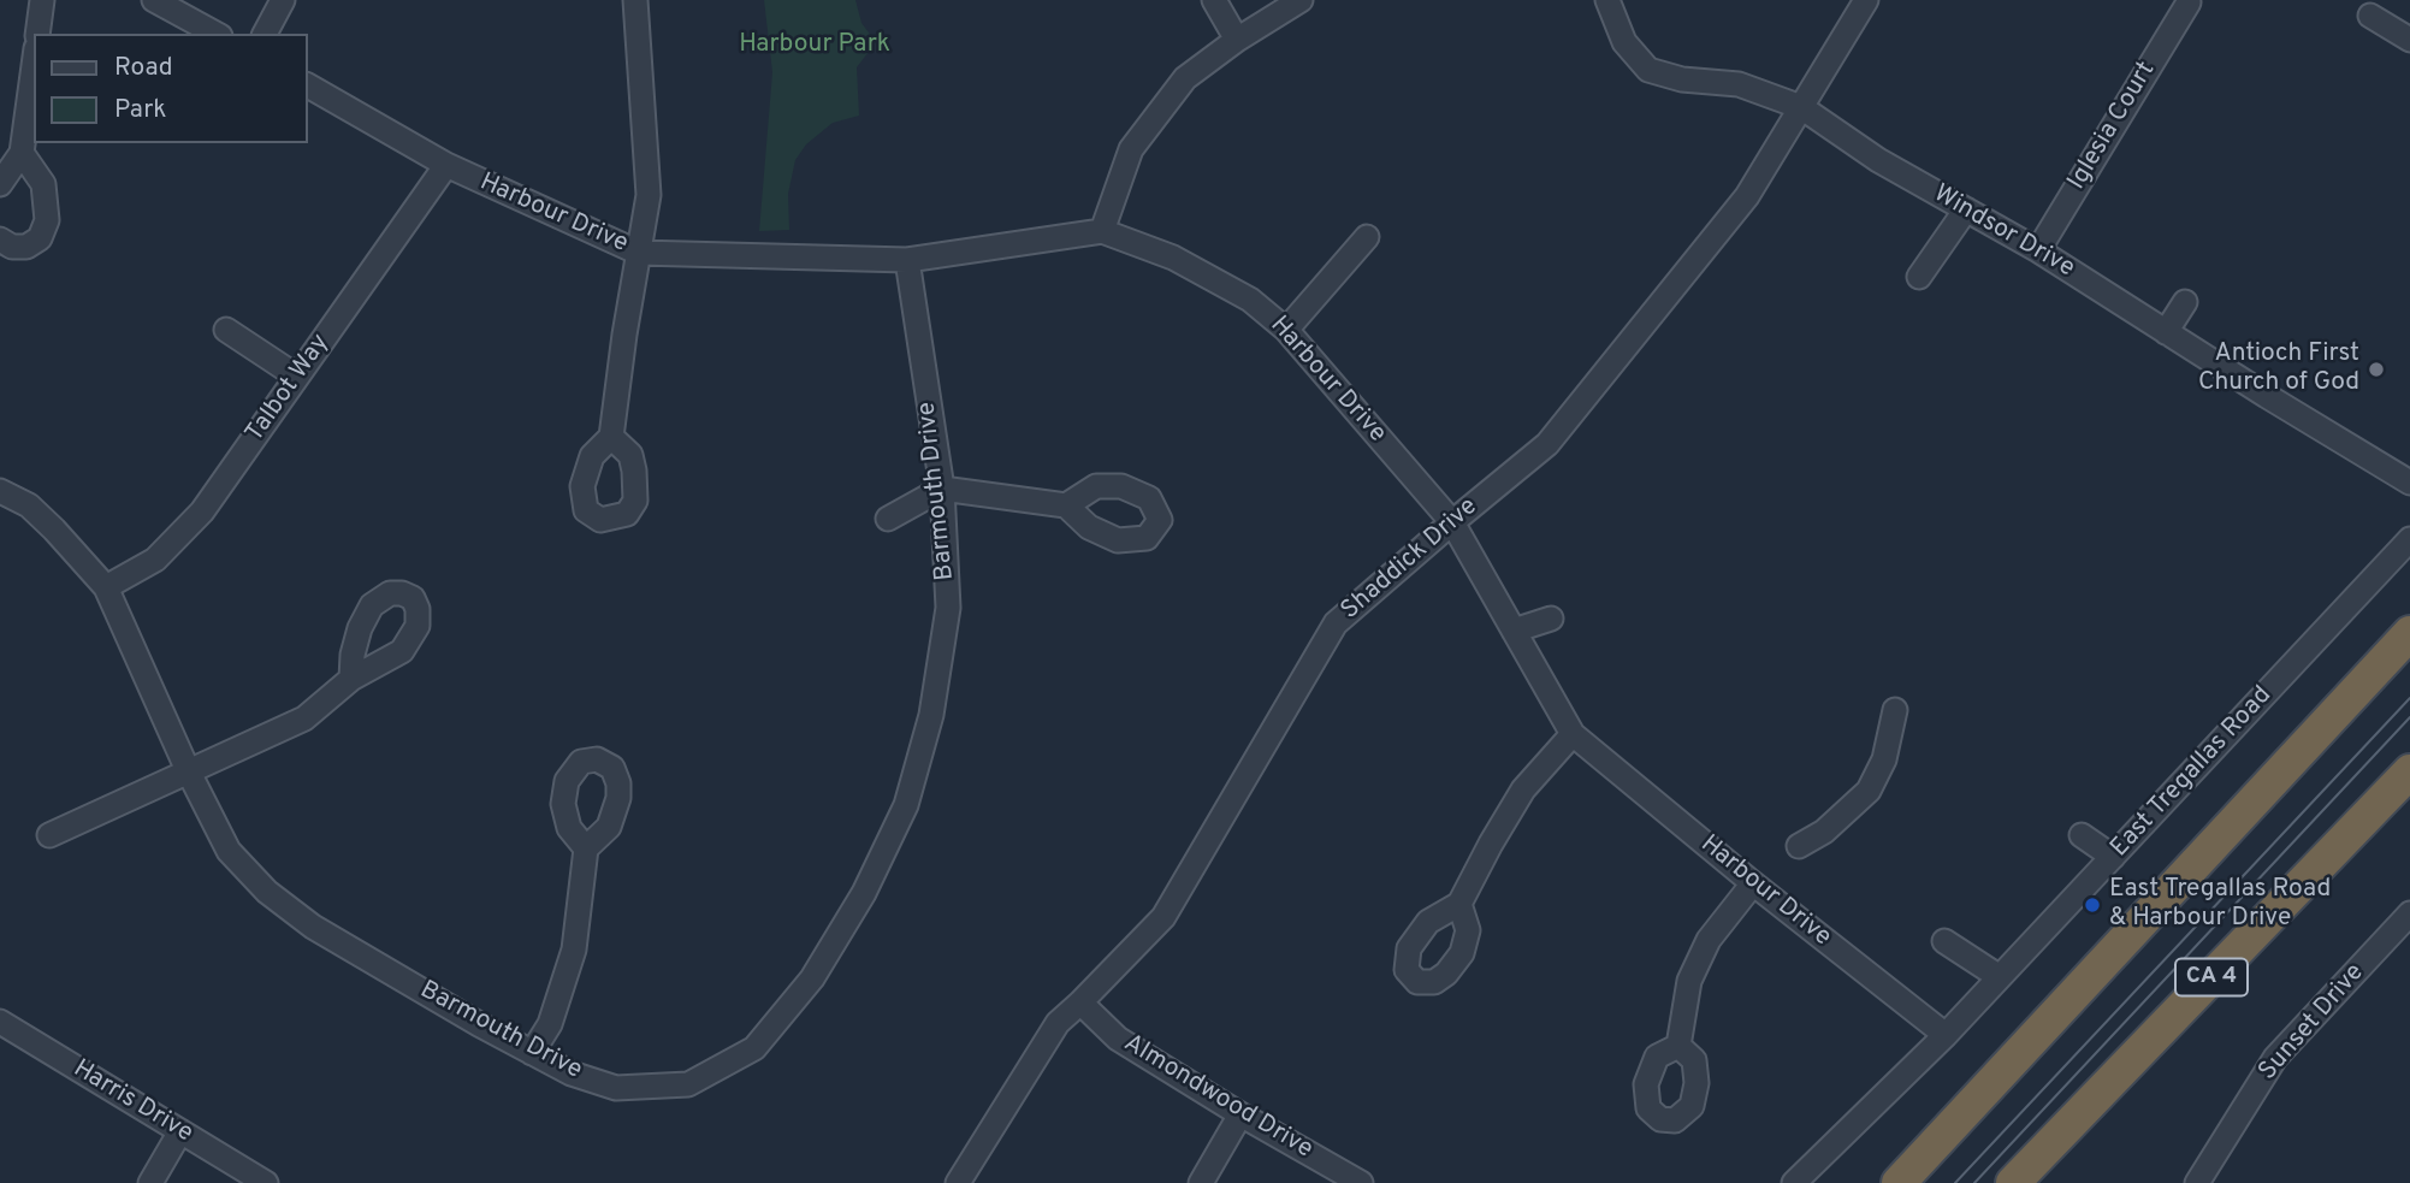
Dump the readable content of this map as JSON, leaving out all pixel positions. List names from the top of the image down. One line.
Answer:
{"streets":{"highway":["CA 4"],"street":["Iglesia Court","Harbour Drive","Windsor Drive","Talbot Way","Barmouth Drive","Shaddick Drive","East Tregallas Road","Sunset Drive","Almondwood Drive","Harris Drive"]},"crossings":[["Iglesia Court","Windsor Drive"],["Harbour Drive","Talbot Way"],["Harbour Drive","Barmouth Drive"],["Harbour Drive","Shaddick Drive"],["Harbour Drive","East Tregallas Road"],["Windsor Drive","Shaddick Drive"],["Talbot Way","Barmouth Drive"],["Shaddick Drive","Almondwood Drive"]],"parks":["Harbour Park"],"places":["Antioch First Church of God","East Tregallas Road & Harbour Drive"],"legend":["Road","Park"]}
